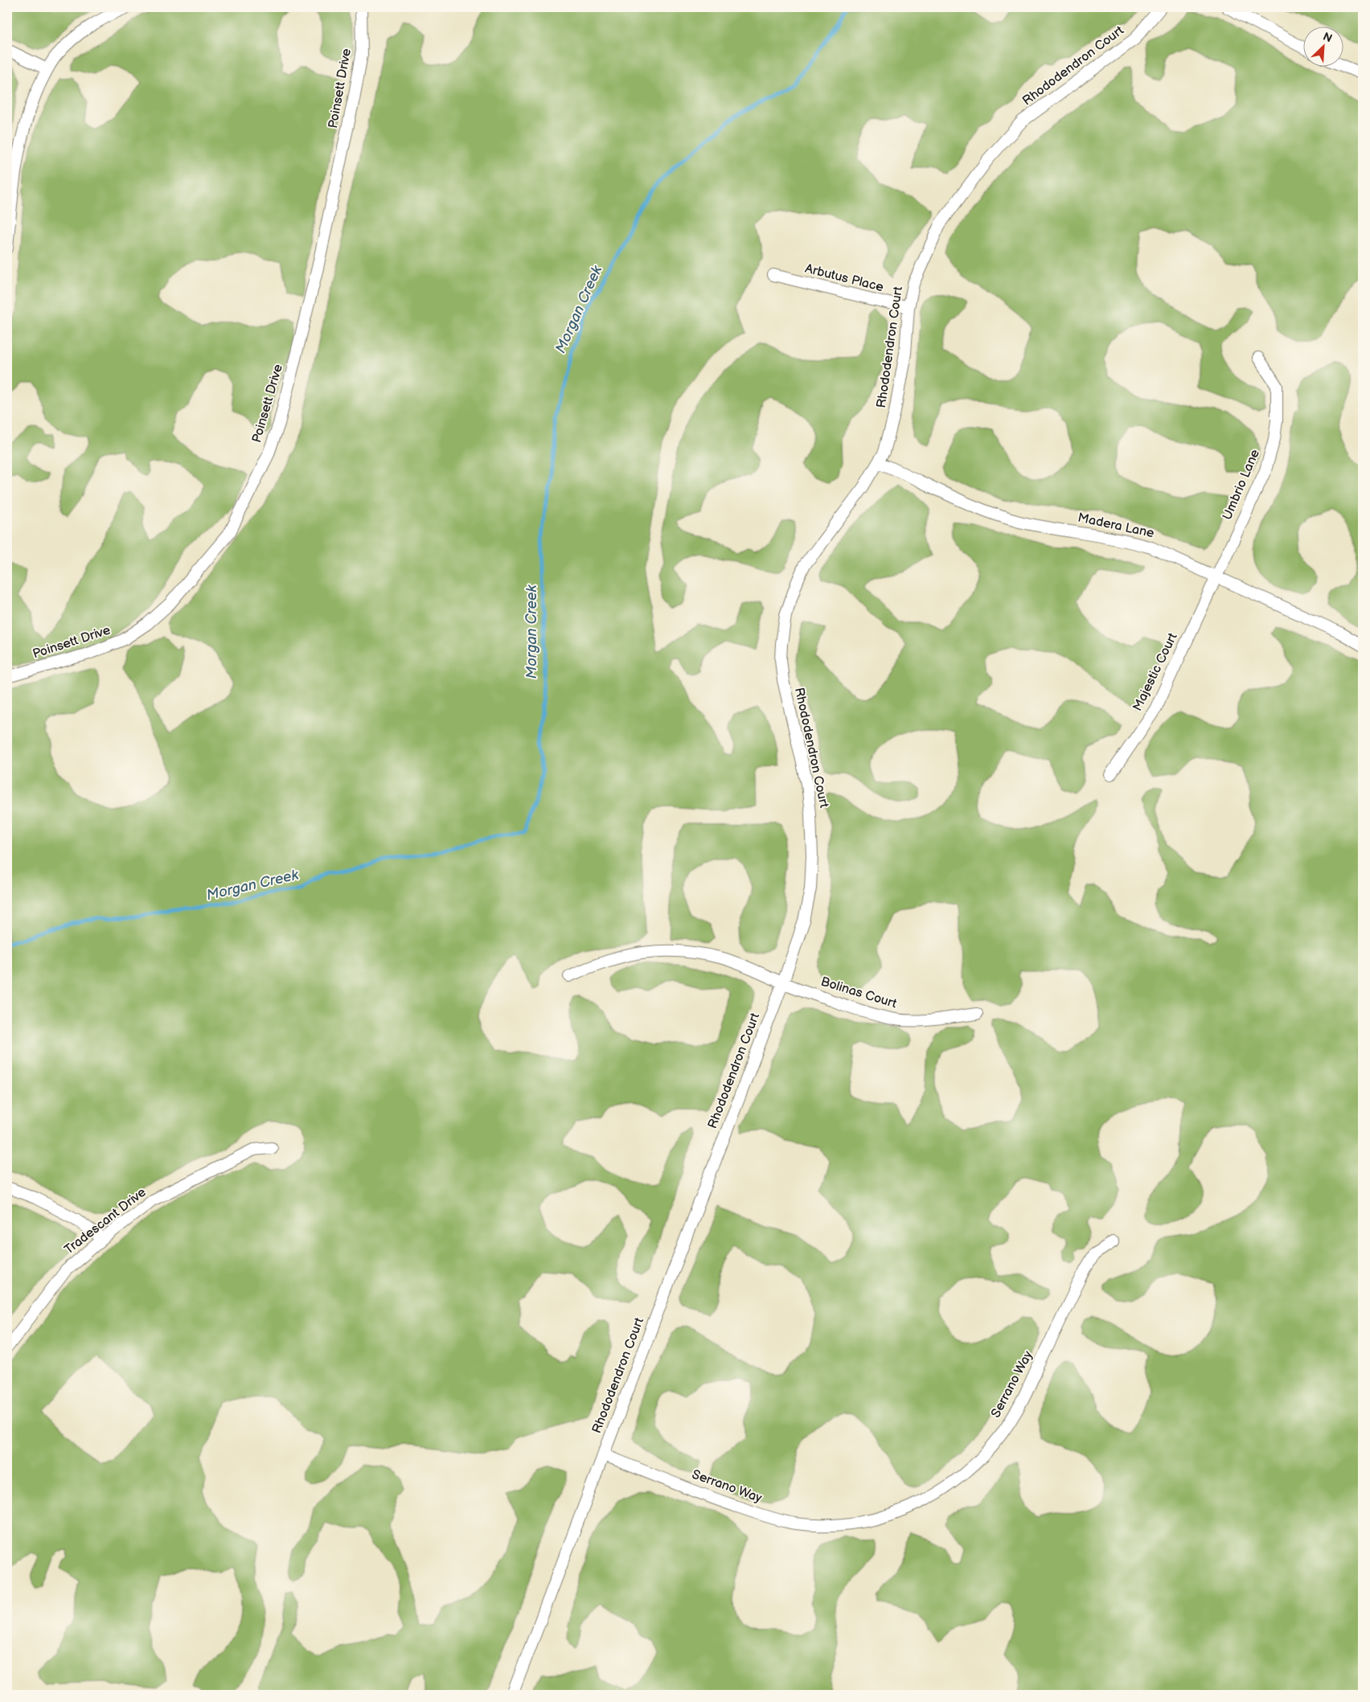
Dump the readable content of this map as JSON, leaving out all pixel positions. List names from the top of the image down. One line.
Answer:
{"streets":{"street":["Rhododendron Court","Poinsett Drive","Arbutus Place","Umbrio Lane","Madera Lane","Majestic Court","Bolinas Court","Tradescant Drive","Serrano Way"]},"crossings":[["Rhododendron Court","Arbutus Place"],["Rhododendron Court","Madera Lane"],["Rhododendron Court","Bolinas Court"],["Rhododendron Court","Serrano Way"],["Umbrio Lane","Madera Lane"],["Umbrio Lane","Majestic Court"],["Madera Lane","Majestic Court"]],"water":["Morgan Creek"],"north":"top right"}
